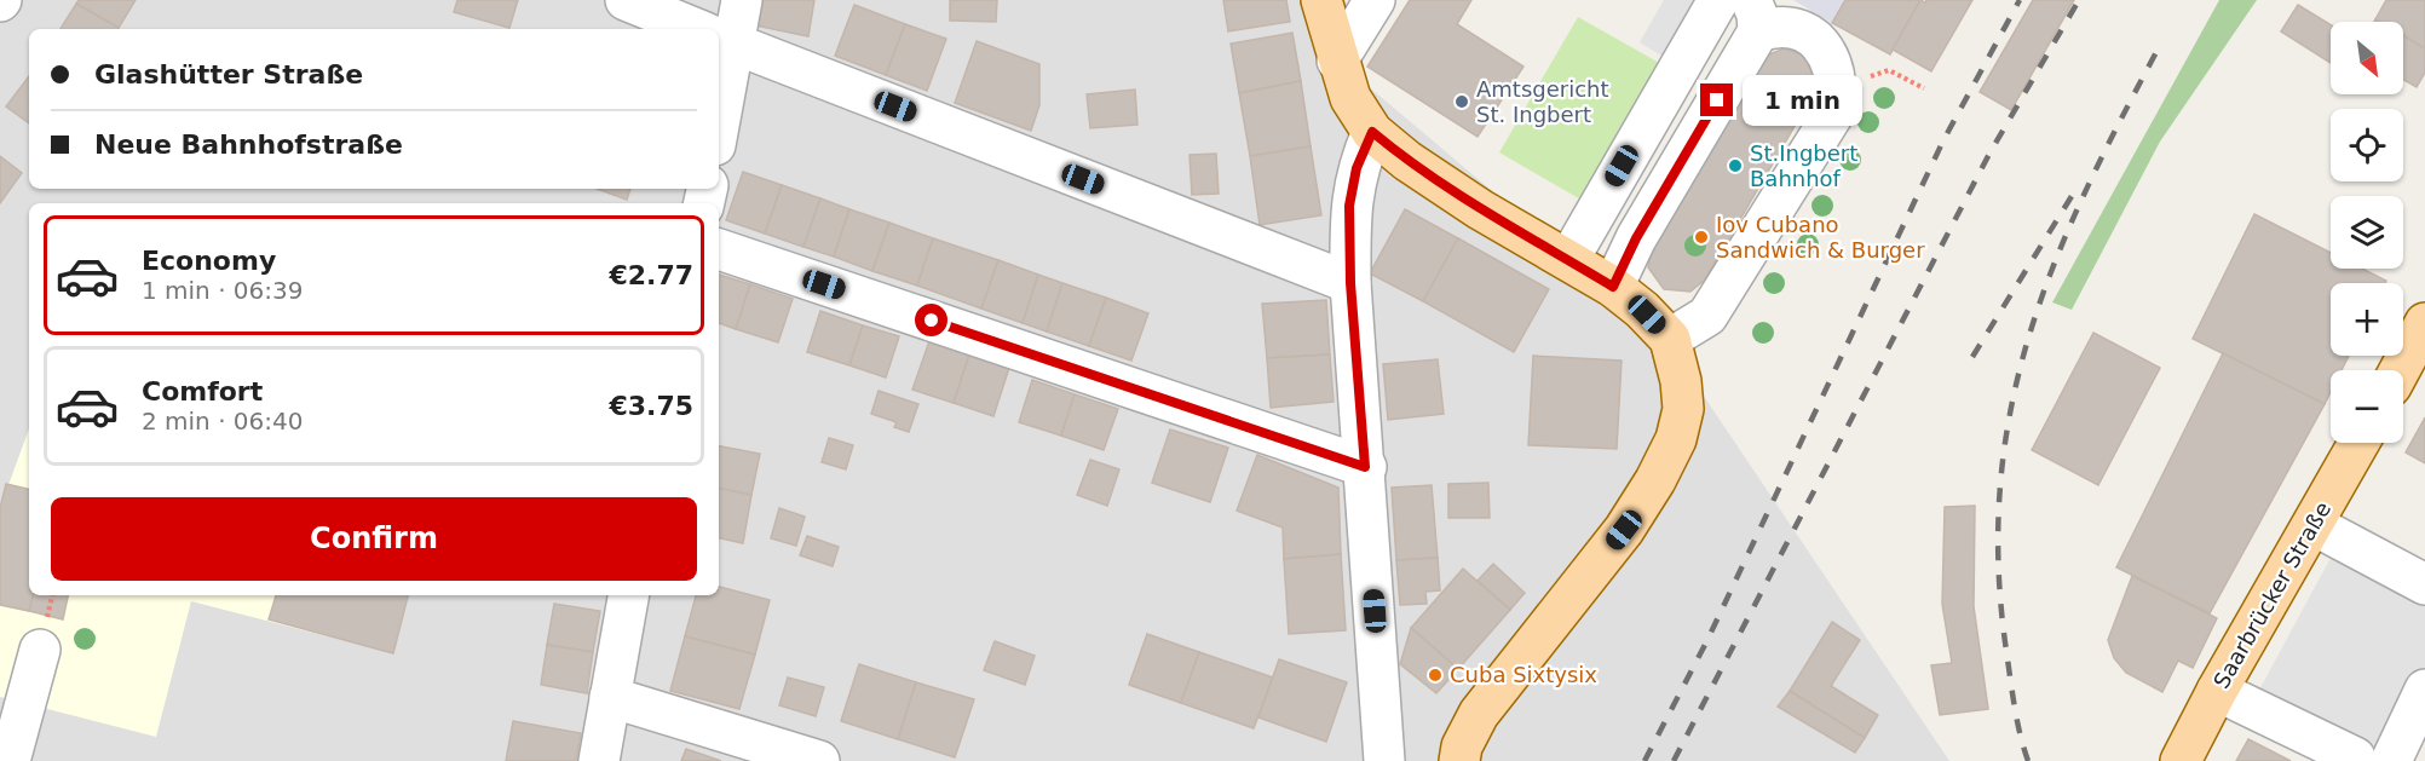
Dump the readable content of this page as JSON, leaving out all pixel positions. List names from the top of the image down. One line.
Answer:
{"streets":{"main road":["Saarbrücker Straße"]},"places":["Amtsgericht St. Ingbert","St.Ingbert Bahnhof","Iov Cubano Sandwich & Burger","Cuba Sixtysix"],"north":"bottom right","page":{"map_buttons":["+","−"],"banner":["Glashütter Straße","Neue Bahnhofstraße"],"bubble":"1 min","list":[{"name":"Economy","note":"1 min · 06:39","value":"€2.77"},{"name":"Comfort","note":"2 min · 06:40","value":"€3.75"}],"buttons":"Confirm"}}
